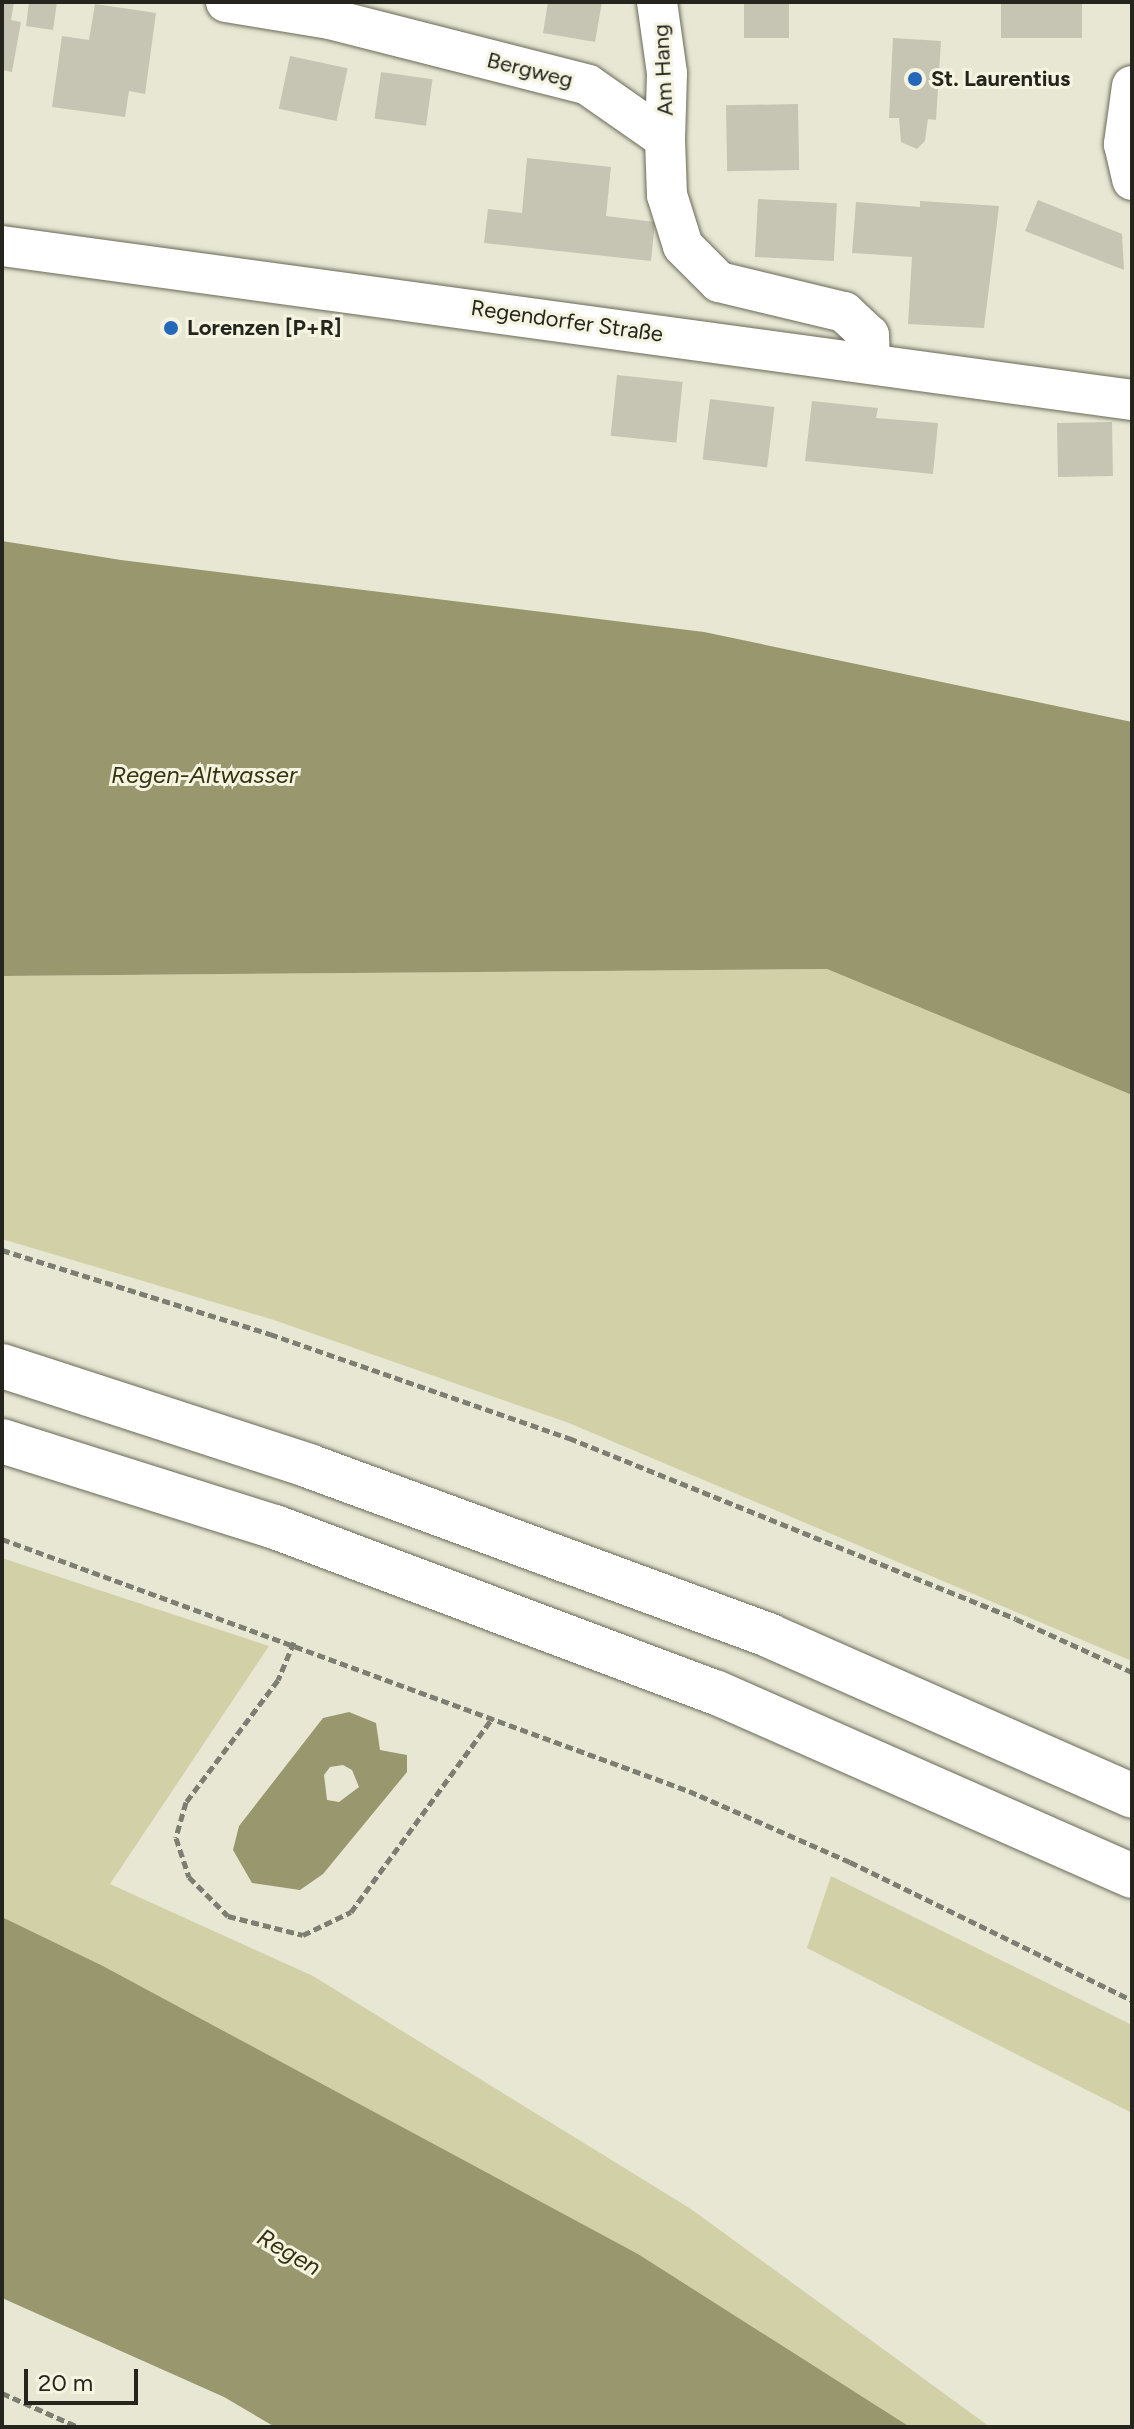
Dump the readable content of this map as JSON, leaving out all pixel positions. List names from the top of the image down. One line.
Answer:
{"streets":{"street":["Bergweg","Am Hang","Regendorfer Straße"]},"crossings":[["Bergweg","Am Hang"]],"water":["Regen-Altwasser","Regen"],"places":["St. Laurentius","Lorenzen [P+R]"],"scale_bar":"20 m"}
